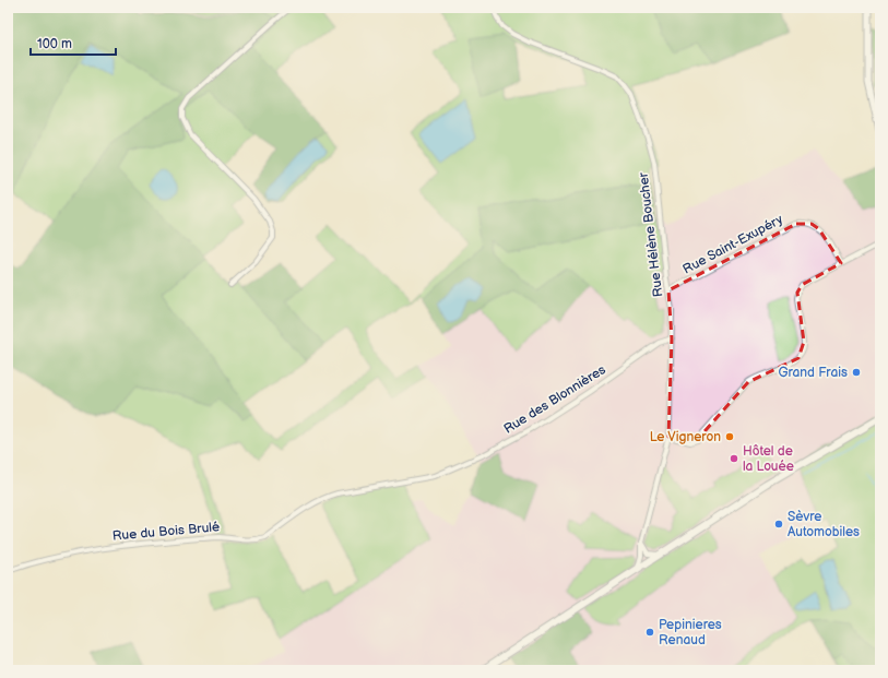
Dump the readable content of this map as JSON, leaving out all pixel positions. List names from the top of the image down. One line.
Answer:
{"streets":{"street":["Rue Hélène Boucher","Rue Saint-Exupéry","Rue des Blonnières","Rue du Bois Brulé"]},"crossings":[["Rue Hélène Boucher","Rue Saint-Exupéry"],["Rue Hélène Boucher","Rue des Blonnières"],["Rue des Blonnières","Rue du Bois Brulé"]],"places":["Grand Frais","Le Vigneron","Hôtel de la Louée","Sèvre Automobiles","Pepinieres Renaud"],"scale_bar":"100 m"}
